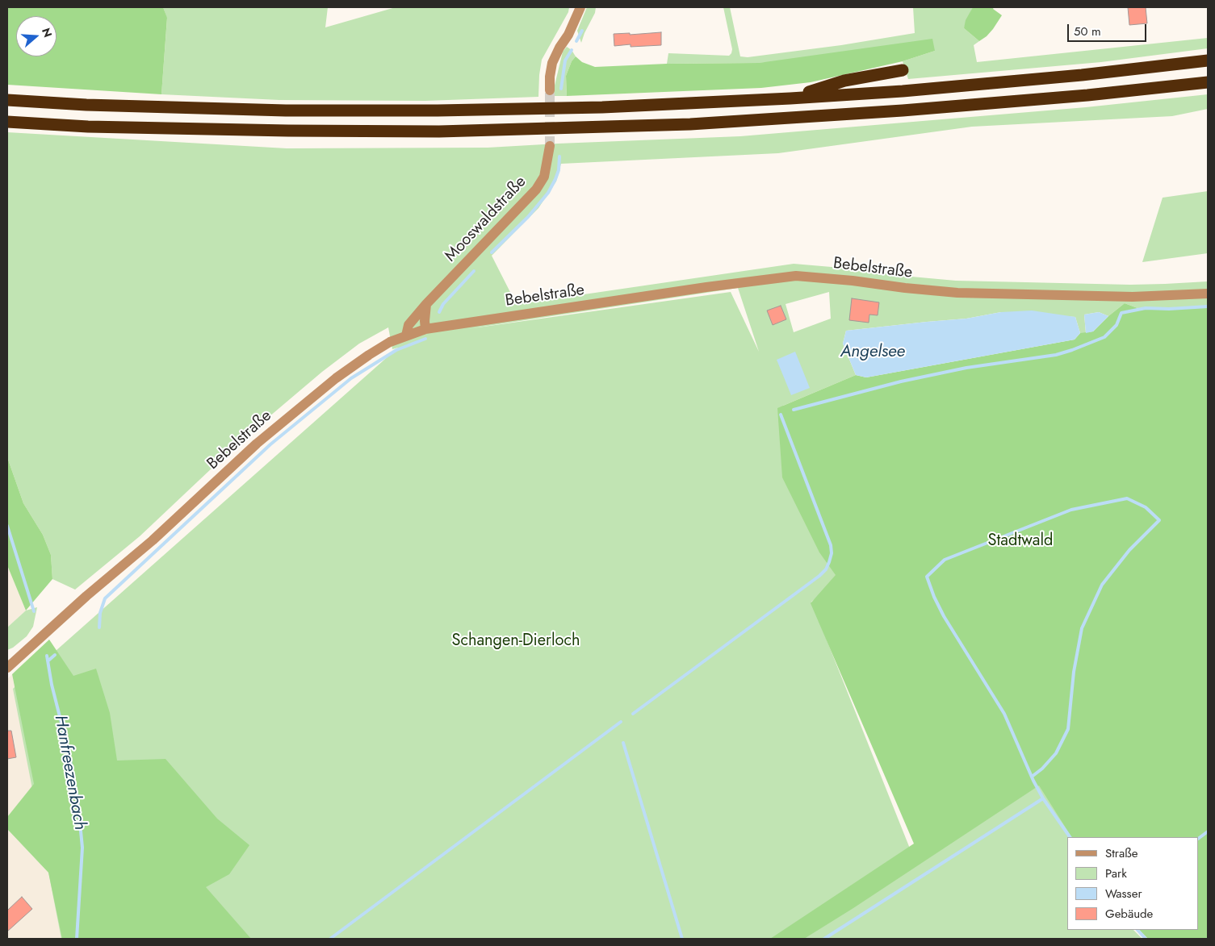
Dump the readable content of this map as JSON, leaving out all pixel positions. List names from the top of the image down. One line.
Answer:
{"streets":{"street":["Mooswaldstraße","Bebelstraße"]},"crossings":[["Mooswaldstraße","Bebelstraße"]],"water":["Angelsee","Hanfreezenbach"],"parks":["Stadtwald","Schangen-Dierloch"],"legend":["Straße","Park","Wasser","Gebäude"],"scale_bar":"50 m","north":"right"}
